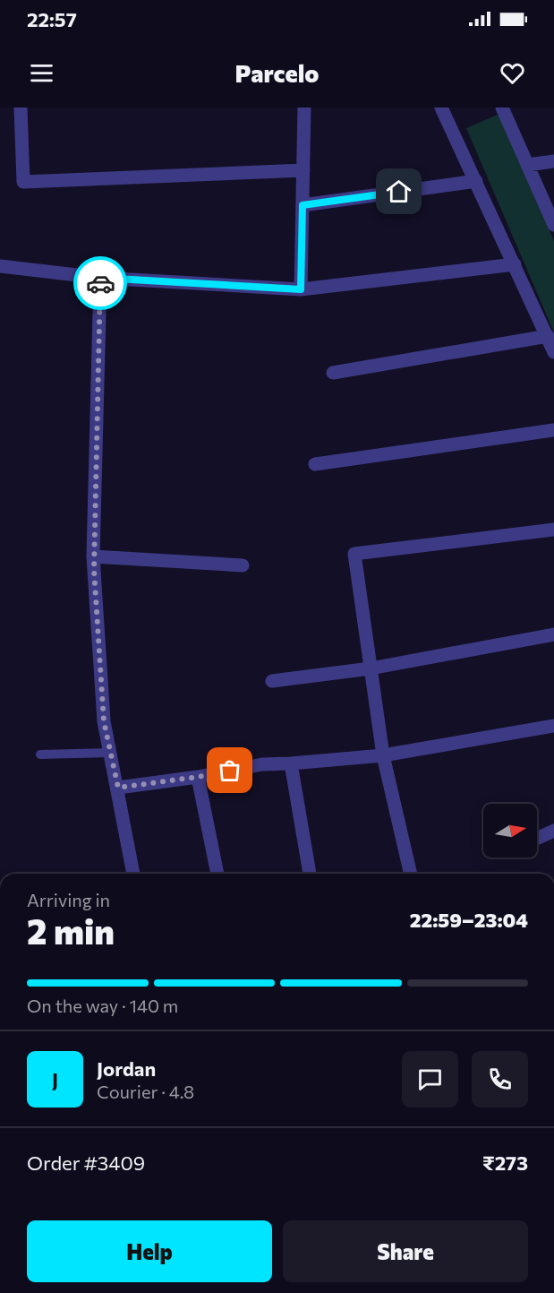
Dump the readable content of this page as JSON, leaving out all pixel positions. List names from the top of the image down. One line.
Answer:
{"north":"right","page":{"status":"22:57","header":"Parcelo","heading":["2 min","Arriving in","22:59–23:04"],"panel":["Jordan","Courier · 4.8","Order #3409","₹273"],"bar":"On the way · 140 m","round":"J","buttons":["Help","Share"]}}
